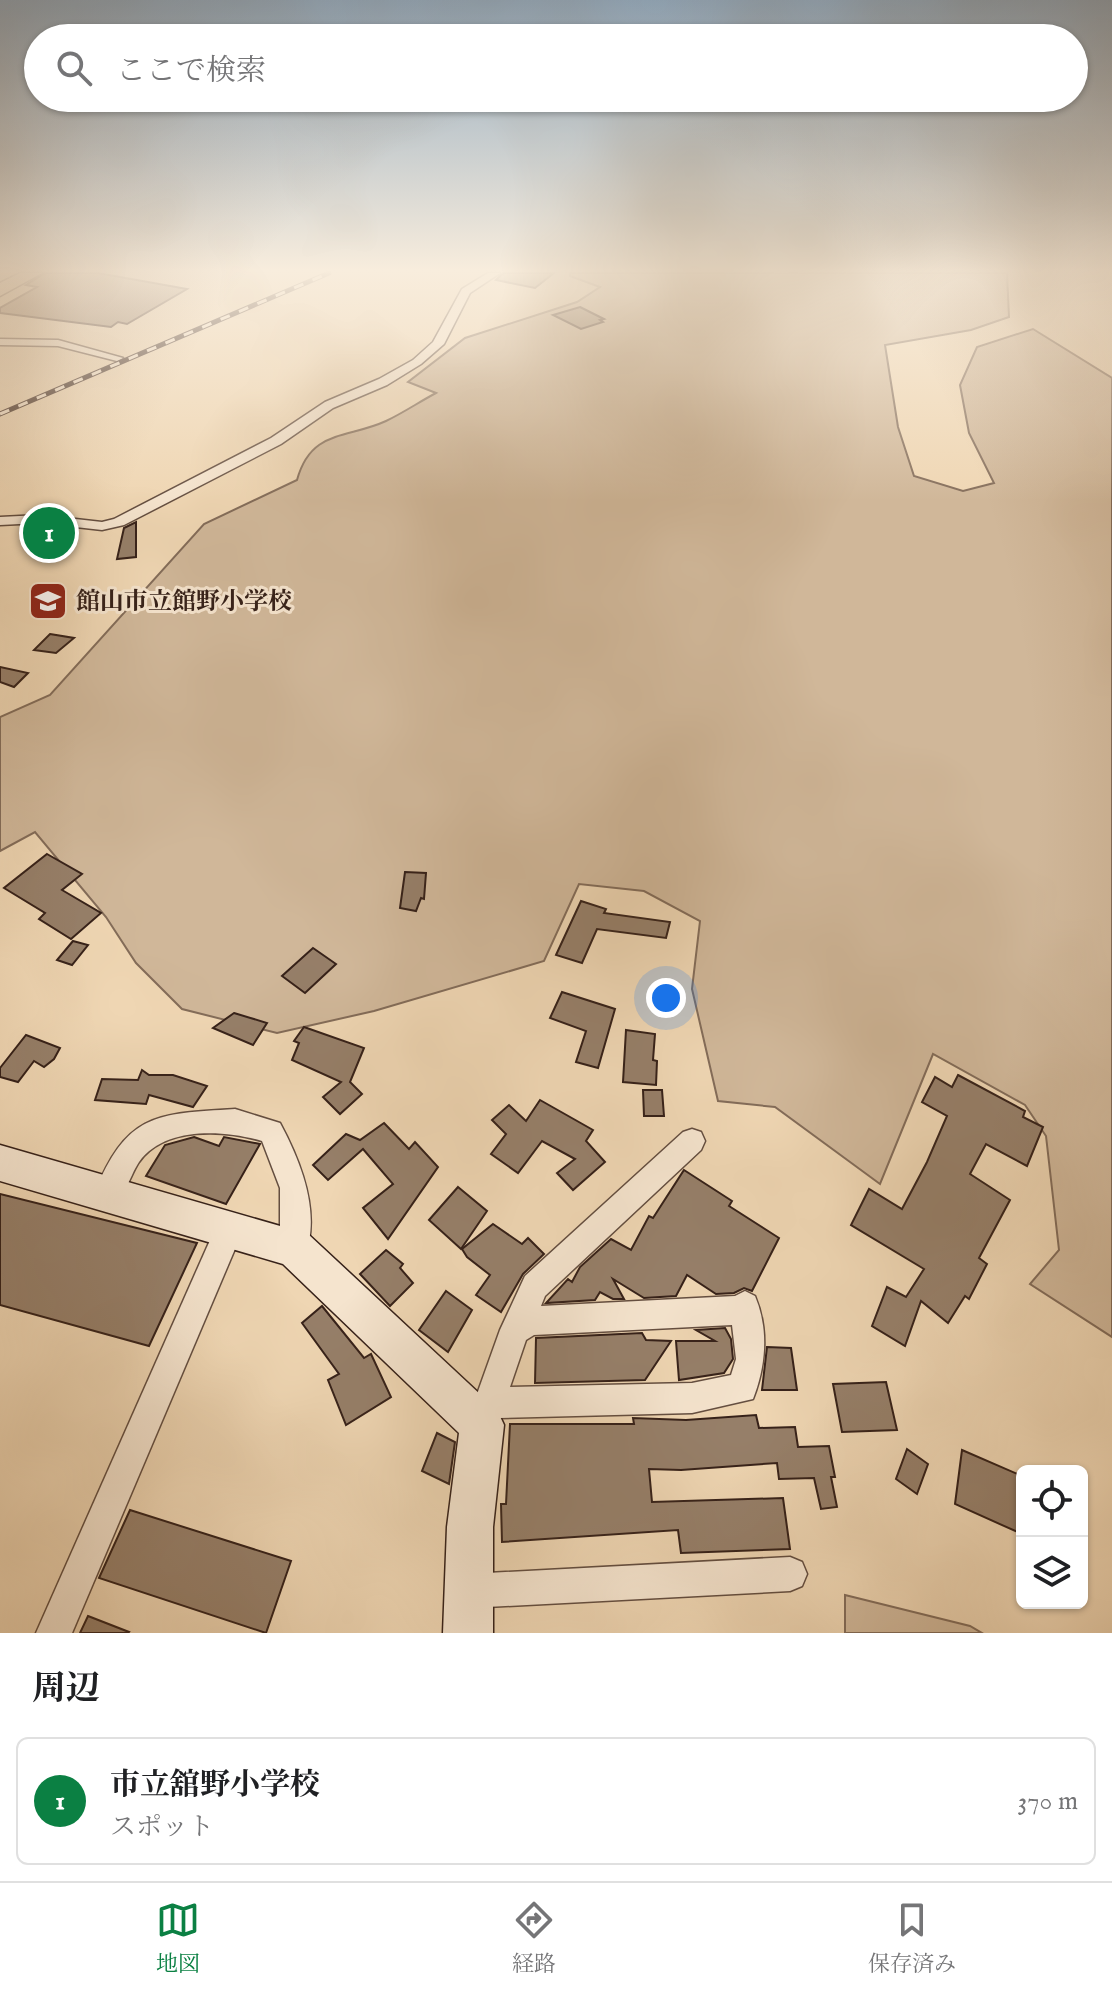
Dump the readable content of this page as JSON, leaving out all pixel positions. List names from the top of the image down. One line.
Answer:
{"places":{"school or university":["館山市立館野小学校"]},"page":{"search":"ここで検索","pins":"1","heading":"周辺","list":[{"mark":"1","name":"市立舘野小学校","note":"スポット","value":"370 m"}],"nav":["地図","経路","保存済み"]}}
